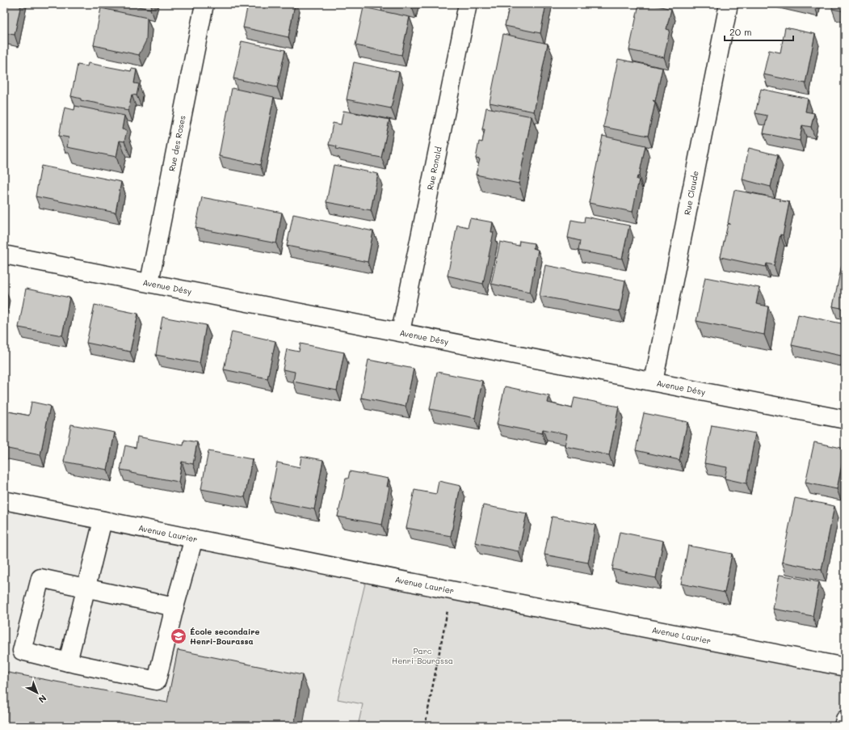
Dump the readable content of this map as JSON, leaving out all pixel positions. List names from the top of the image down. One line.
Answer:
{"streets":{"street":["Rue des Roses","Rue Ronald","Rue Claude","Avenue Désy","Avenue Laurier"]},"crossings":[["Rue des Roses","Avenue Désy"],["Rue Ronald","Avenue Désy"],["Rue Claude","Avenue Désy"]],"parks":["Parc Henri-Bourassa"],"places":{"school or university":["École secondaire Henri-Bourassa"]},"scale_bar":"20 m","north":"bottom right"}
